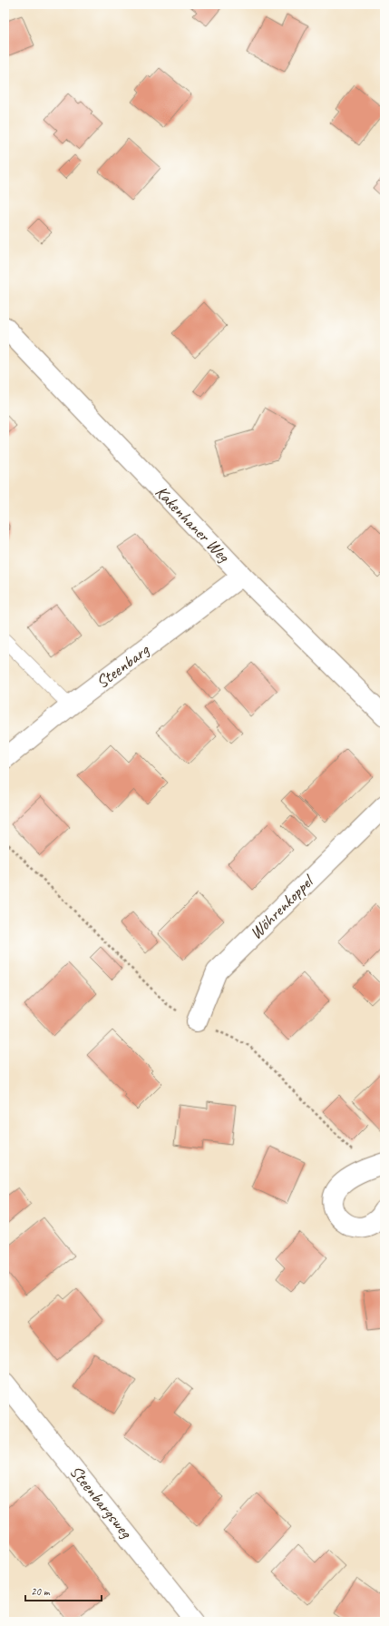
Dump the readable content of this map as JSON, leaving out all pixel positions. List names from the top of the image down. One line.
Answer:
{"streets":{"street":["Kakenhaner Weg","Steenbarg","Wöhrenkoppel","Steenbargsweg"]},"crossings":[["Kakenhaner Weg","Steenbarg"]],"scale_bar":"20 m"}
